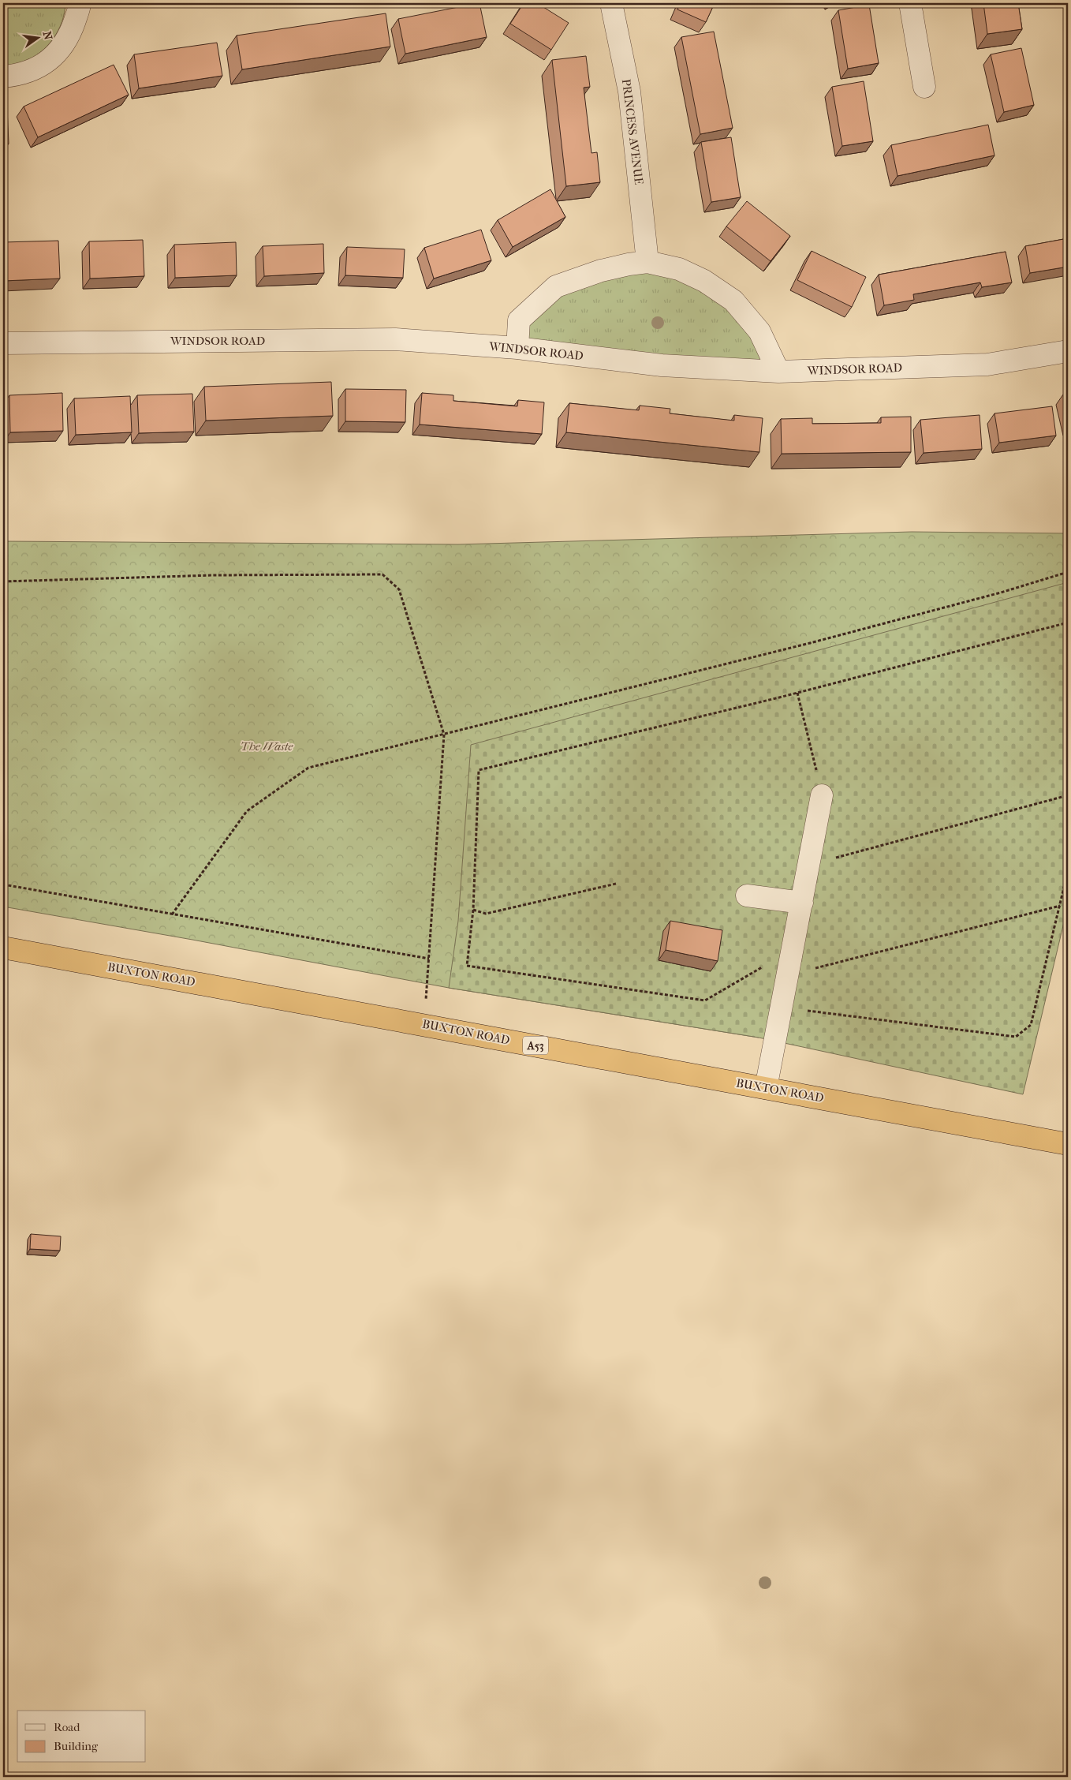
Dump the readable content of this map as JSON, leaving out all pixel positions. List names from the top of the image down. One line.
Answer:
{"streets":{"highway":["BUXTON ROAD","A53"],"street":["PRINCESS AVENUE","WINDSOR ROAD"]},"parks":["The Waste"],"legend":["Road","Building"],"north":"right"}
